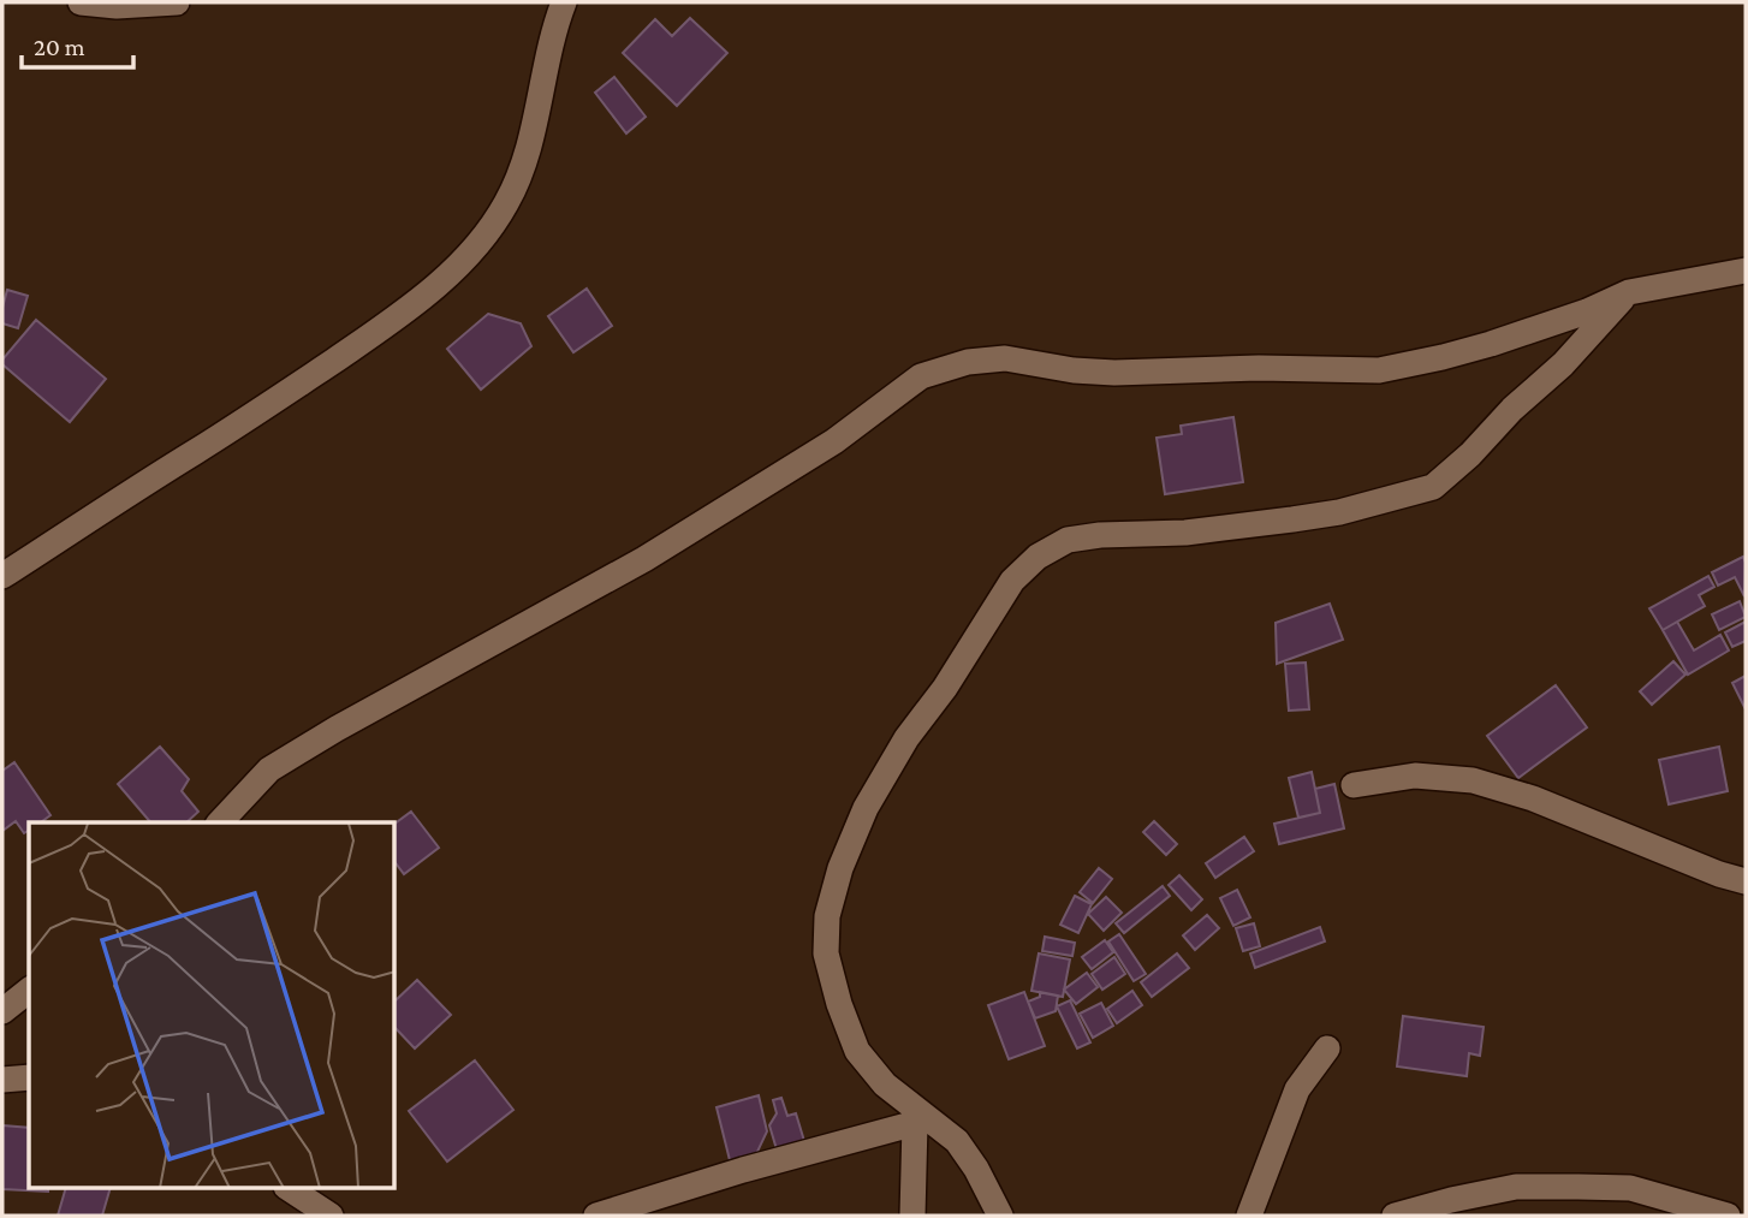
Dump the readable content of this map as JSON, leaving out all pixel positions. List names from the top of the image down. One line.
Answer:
{"scale_bar":"20 m"}
